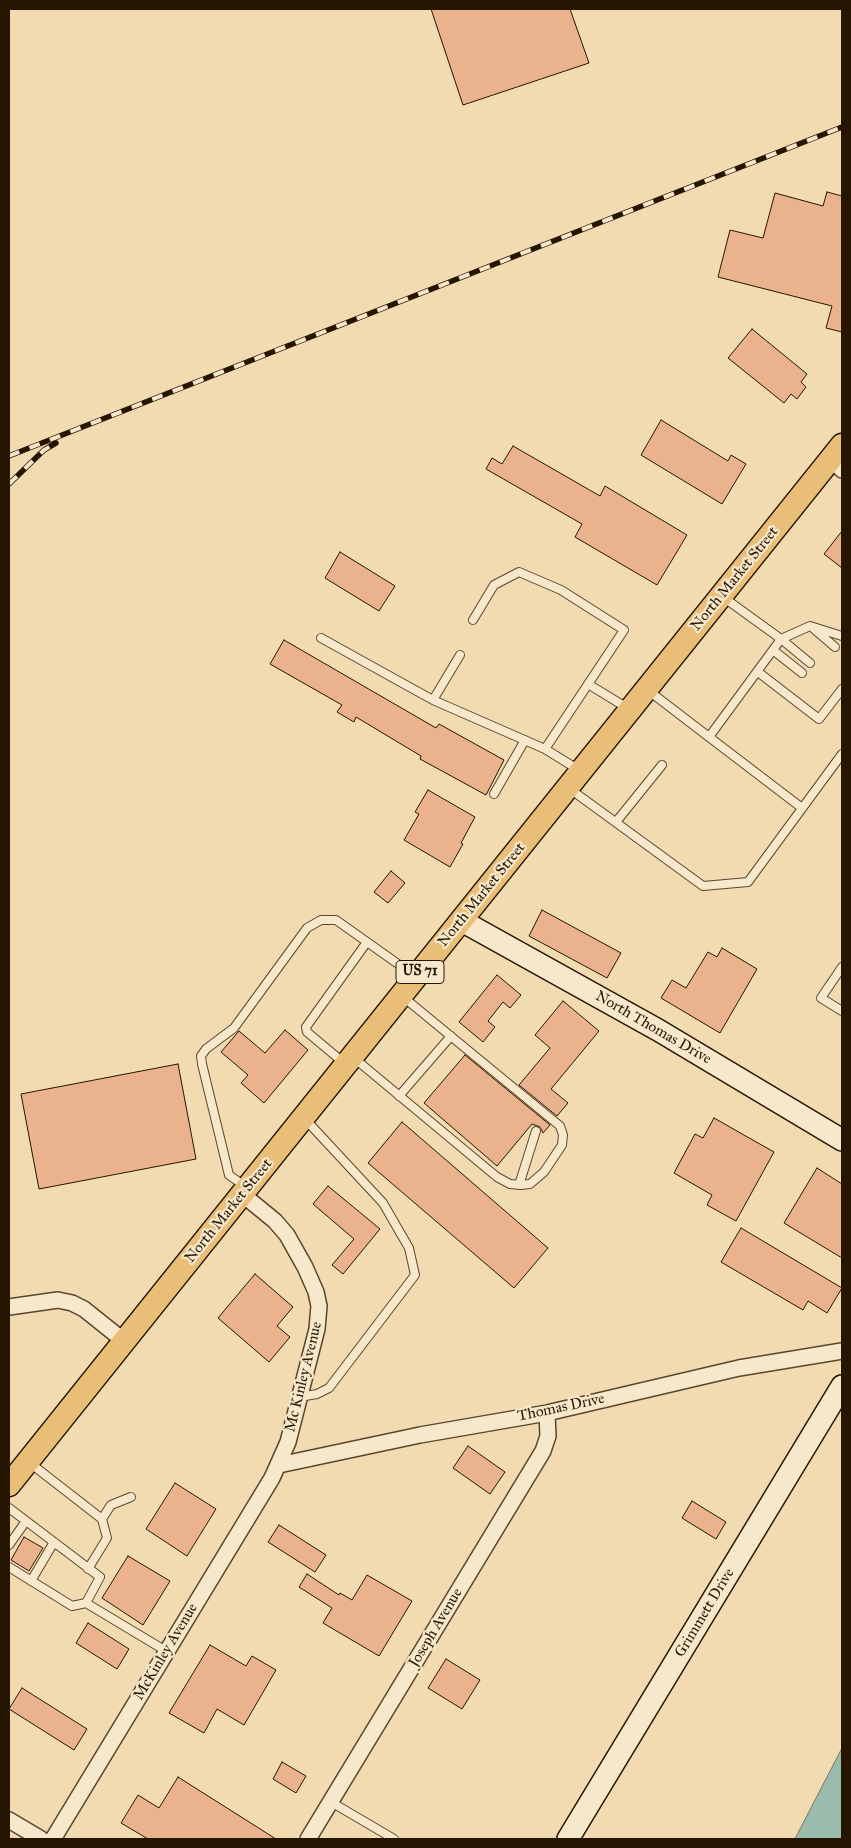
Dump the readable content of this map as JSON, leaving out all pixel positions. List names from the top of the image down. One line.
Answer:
{"streets":{"main road":["North Market Street","US 71","North Thomas Drive","Grimmett Drive"],"street":["Mc Kinley Avenue","Thomas Drive","Joseph Avenue","McKinley Avenue"]},"crossings":[["North Market Street","North Thomas Drive"],["North Market Street","Mc Kinley Avenue"],["Mc Kinley Avenue","Thomas Drive"],["Mc Kinley Avenue","McKinley Avenue"],["Thomas Drive","Joseph Avenue"],["Thomas Drive","McKinley Avenue"]]}
